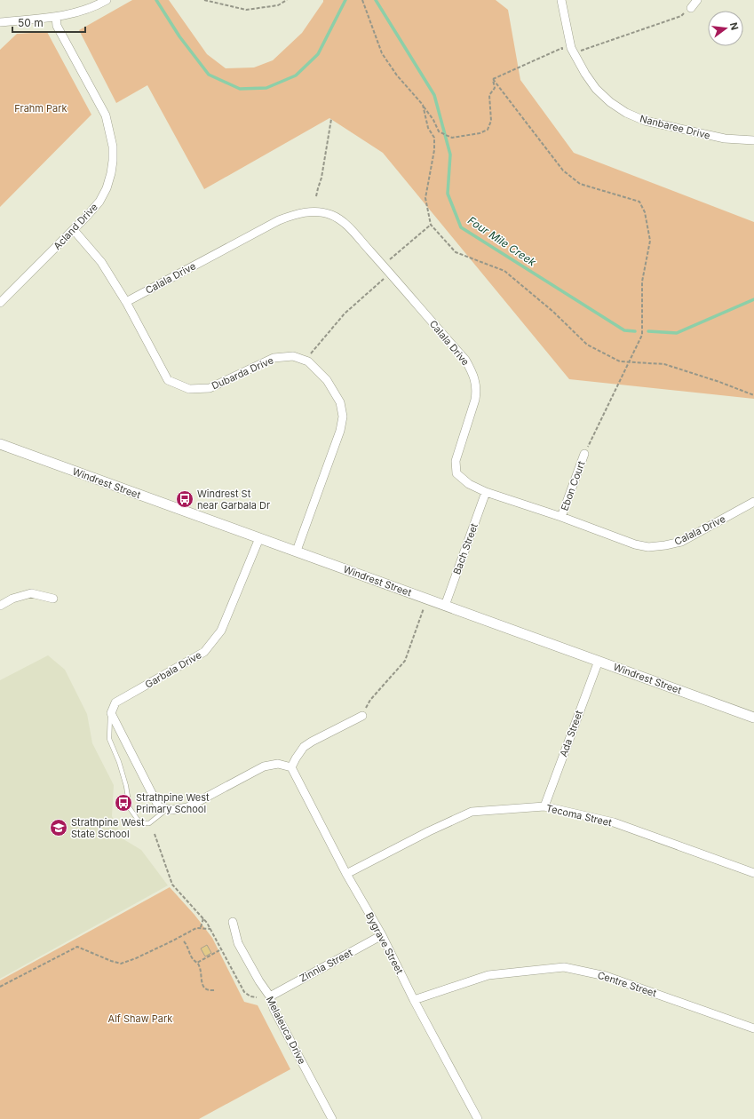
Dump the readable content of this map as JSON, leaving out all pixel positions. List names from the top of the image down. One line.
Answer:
{"streets":{"street":["Nanbaree Drive","Acland Drive","Calala Drive","Dubarda Drive","Windrest Street","Ebon Court","Bach Street","Garbala Drive","Ada Street","Tecoma Street","Bygrave Street","Zinnia Street","Centre Street","Melaleuca Drive"]},"crossings":[["Acland Drive","Dubarda Drive"],["Calala Drive","Dubarda Drive"],["Calala Drive","Ebon Court"],["Calala Drive","Bach Street"],["Dubarda Drive","Windrest Street"],["Windrest Street","Bach Street"],["Windrest Street","Garbala Drive"],["Windrest Street","Ada Street"],["Ada Street","Tecoma Street"],["Tecoma Street","Bygrave Street"],["Bygrave Street","Zinnia Street"],["Bygrave Street","Centre Street"],["Zinnia Street","Melaleuca Drive"]],"water":["Four Mile Creek"],"parks":["Frahm Park","Alf Shaw Park"],"places":{"bus stop":["Windrest St near Garbala Dr","Strathpine West Primary School"],"school or university":["Strathpine West State School"]},"scale_bar":"50 m","north":"right"}
